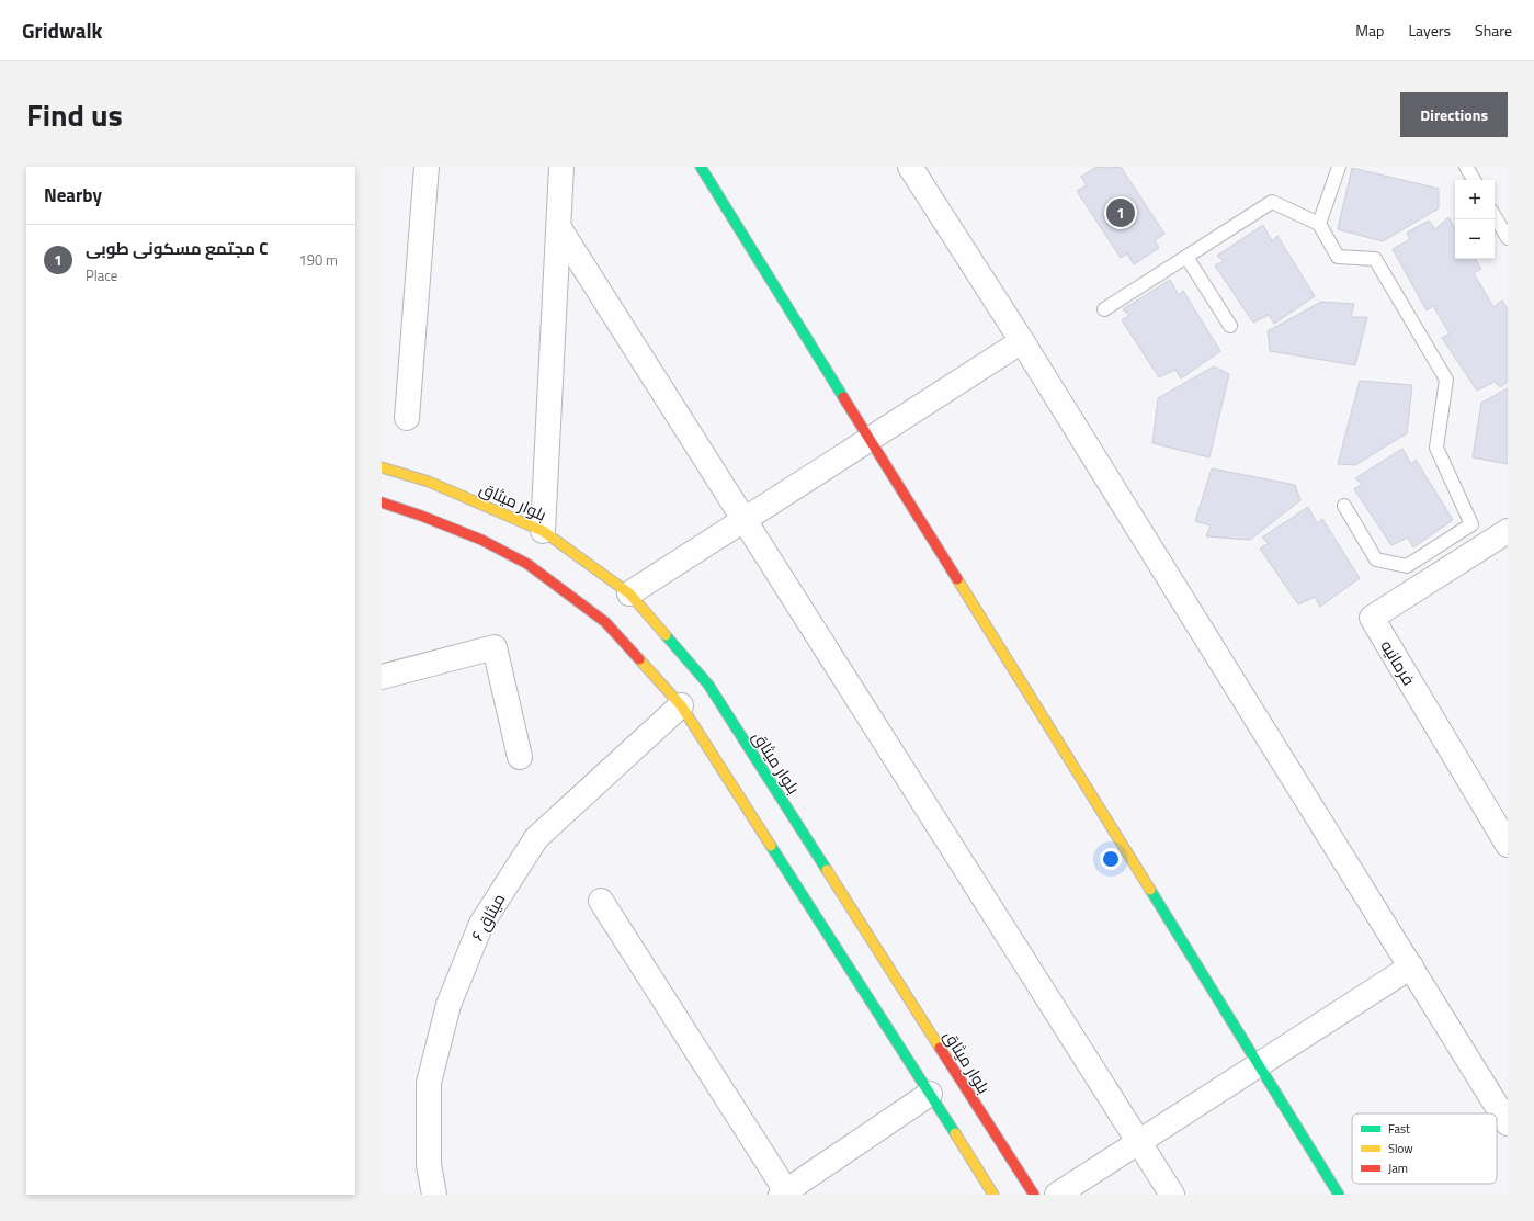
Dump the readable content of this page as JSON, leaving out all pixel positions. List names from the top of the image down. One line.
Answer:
{"streets":{"street":["بلوار میثاق","فرمانیه","میثاق ۶"]},"legend":["Fast","Slow","Jam"],"page":{"header":"Gridwalk","nav":["Map","Layers","Share"],"title":"Find us","buttons":"Directions","heading":"Nearby","map_buttons":["+","−"],"pins":"1","list":[{"mark":"1","name":"مجتمع مسکونی طوبی C","note":"Place","value":"190 m"}]}}
